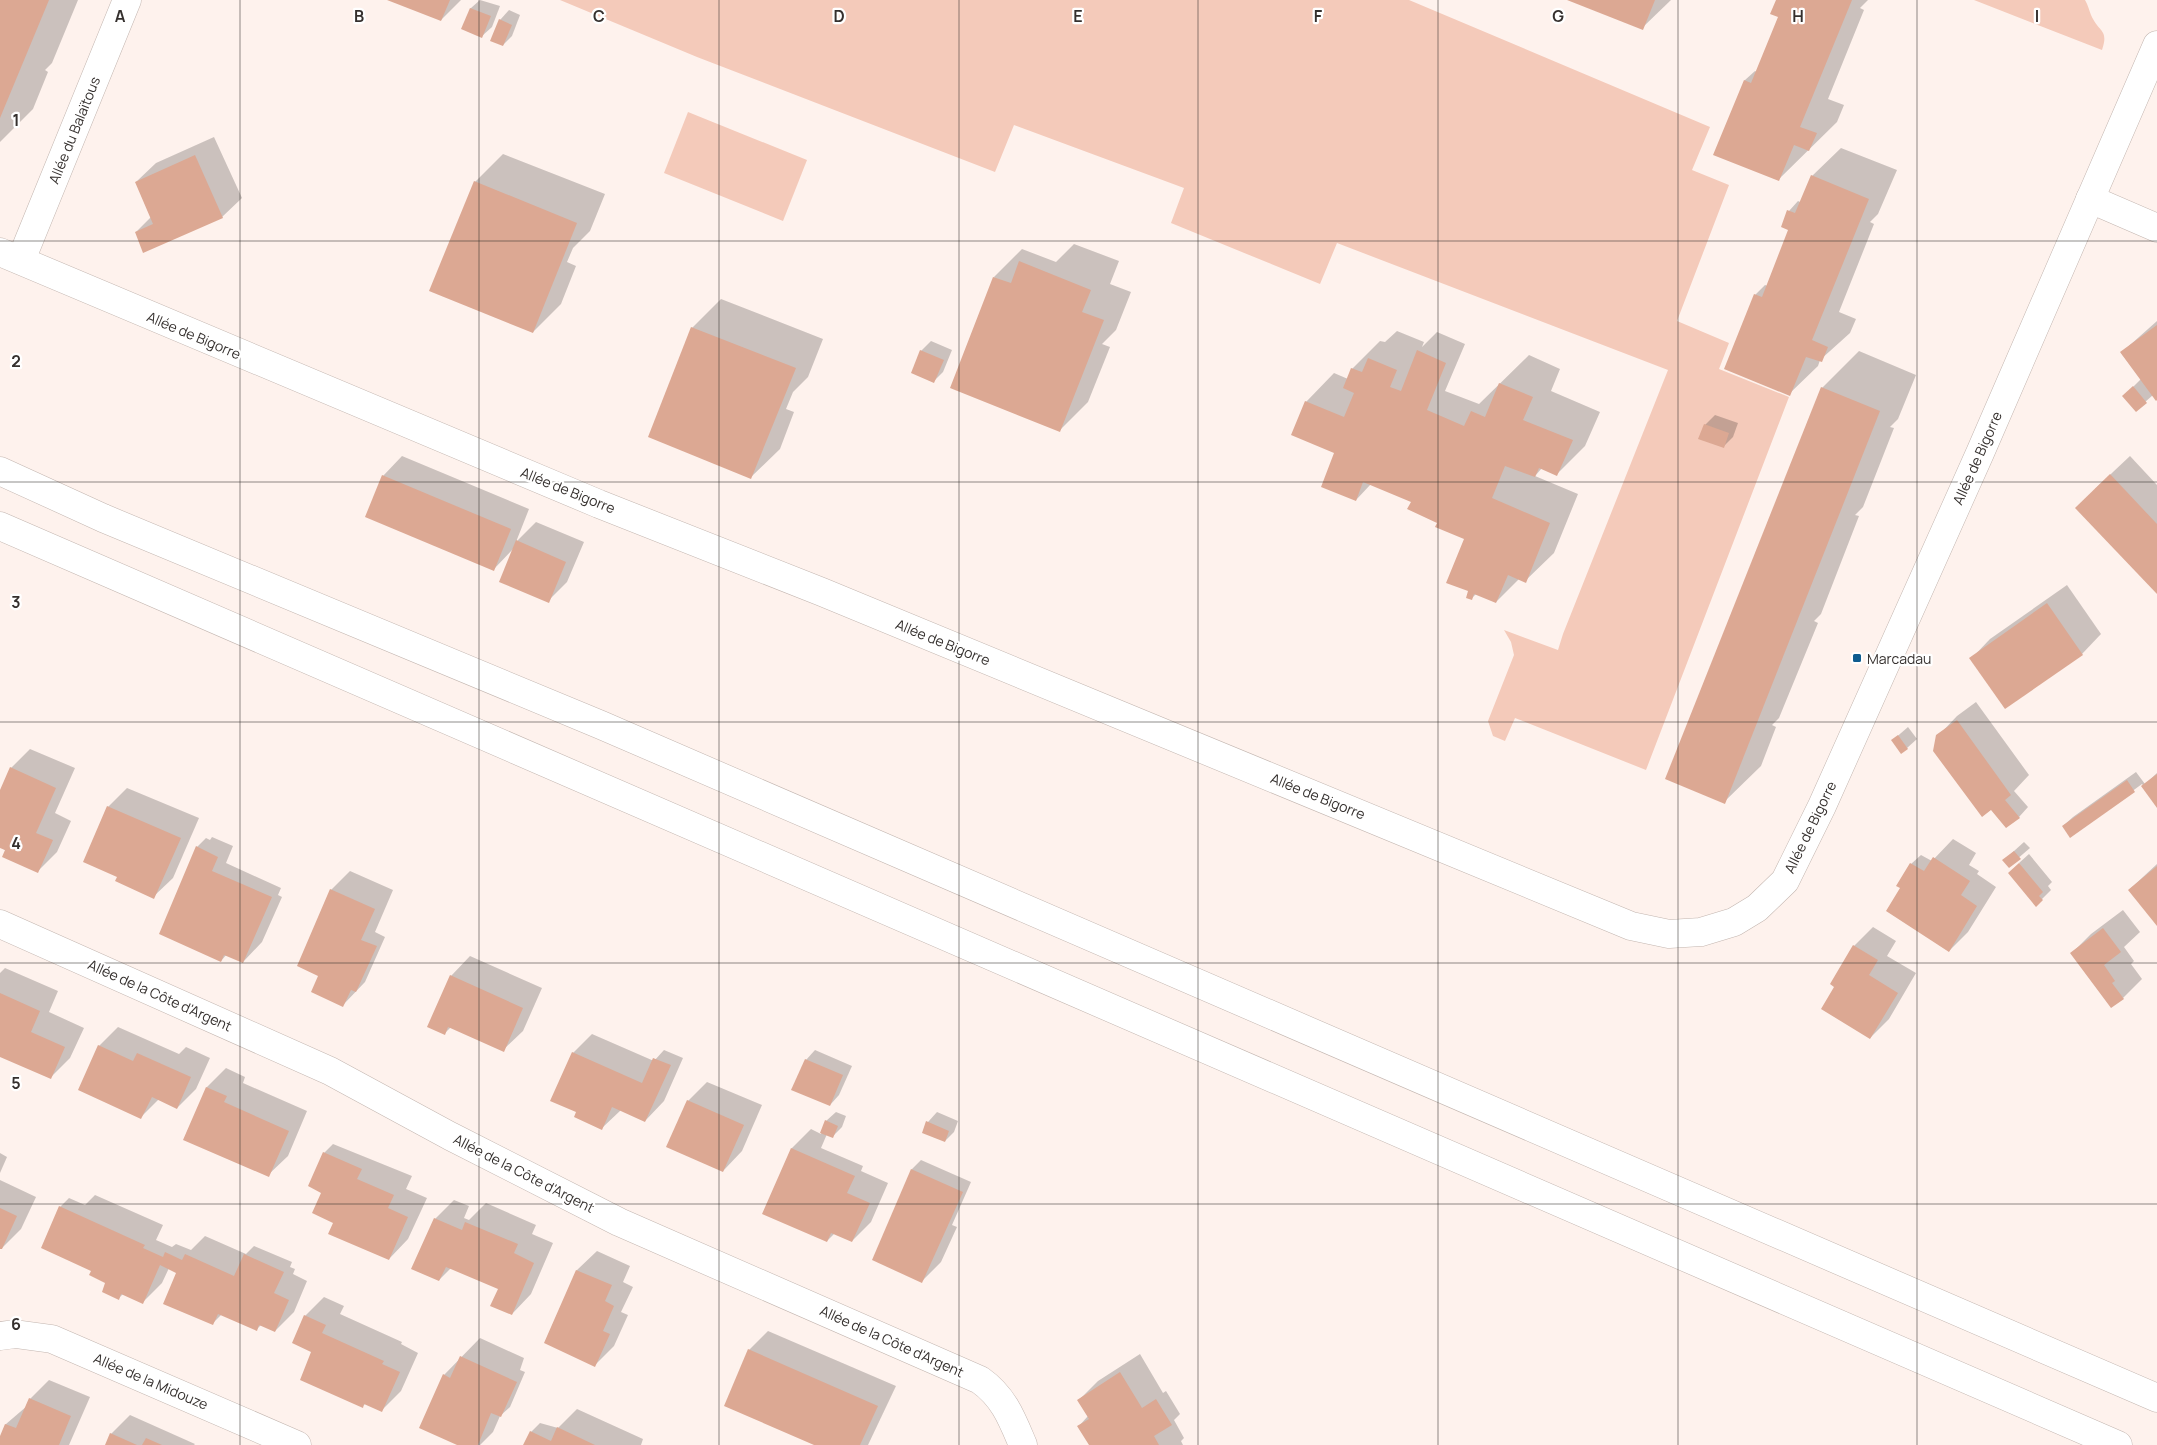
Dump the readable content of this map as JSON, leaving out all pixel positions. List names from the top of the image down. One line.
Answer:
{"streets":{"main road":["Allée du Balaïtous","Allée de Bigorre","Allée de la Côte d'Argent","Allée de la Midouze"]},"crossings":[["Allée du Balaïtous","Allée de Bigorre"]],"places":{"transit":["Marcadau"]},"grid":{"columns":["A","B","C","D","E","F","G","H","I"],"rows":["1","2","3","4","5","6"]}}
